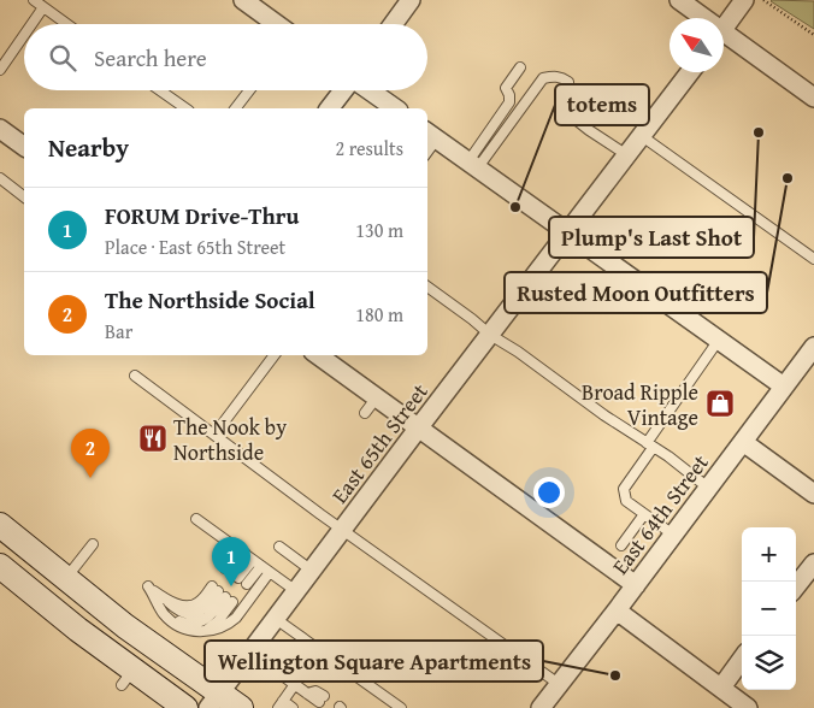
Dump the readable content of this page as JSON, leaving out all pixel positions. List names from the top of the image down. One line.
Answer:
{"streets":{"street":["East 65th Street","East 64th Street"]},"places":{"other":["Plump's Last Shot","Rusted Moon Outfitters","totems","Wellington Square Apartments"],"shop":["Broad Ripple Vintage"],"restaurant":["The Nook by Northside"]},"north":"top left","page":{"search":"Search here","heading":["Nearby","2 results"],"list":[{"mark":"1","name":"FORUM Drive-Thru","note":"Place · East 65th Street","value":"130 m"},{"mark":"2","name":"The Northside Social","note":"Bar","value":"180 m"}],"pins":["2","1"],"map_buttons":["+","−"]}}
